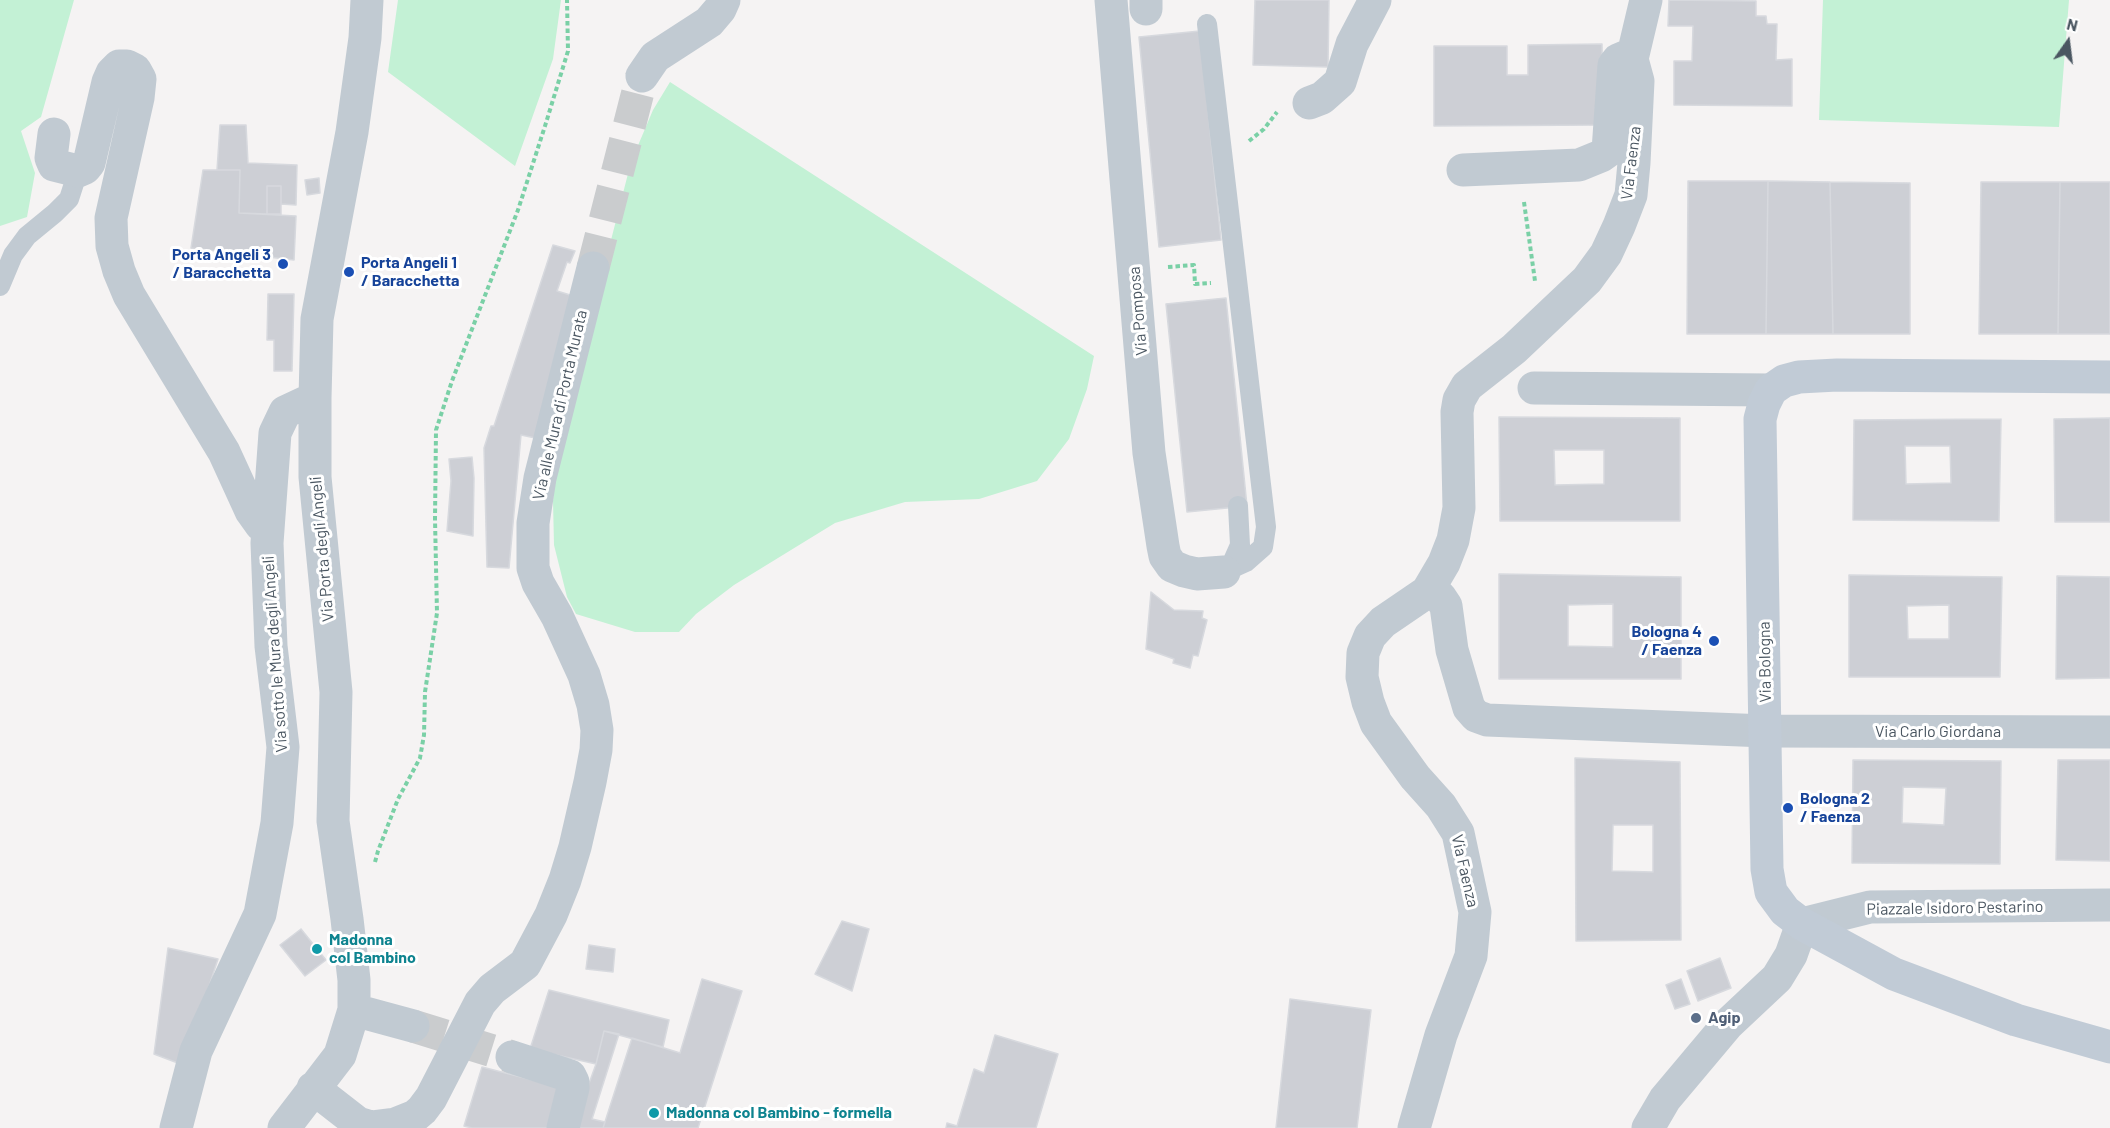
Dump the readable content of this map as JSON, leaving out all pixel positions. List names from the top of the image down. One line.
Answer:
{"streets":{"street":["Via Faenza","Via Pomposa","Via alle Mura di Porta Murata","Via Porta degli Angeli","Via sotto le Mura degli Angeli","Via Bologna","Via Carlo Giordana","Piazzale Isidoro Pestarino"]},"crossings":[["Via alle Mura di Porta Murata","Via Porta degli Angeli"],["Via Porta degli Angeli","Via sotto le Mura degli Angeli"],["Via Bologna","Via Carlo Giordana"],["Via Bologna","Piazzale Isidoro Pestarino"]],"places":["Porta Angeli 3 / Baracchetta","Porta Angeli 1 / Baracchetta","Bologna 4 / Faenza","Bologna 2 / Faenza","Madonna col Bambino","Agip","Madonna col Bambino - formella"],"north":"top"}
